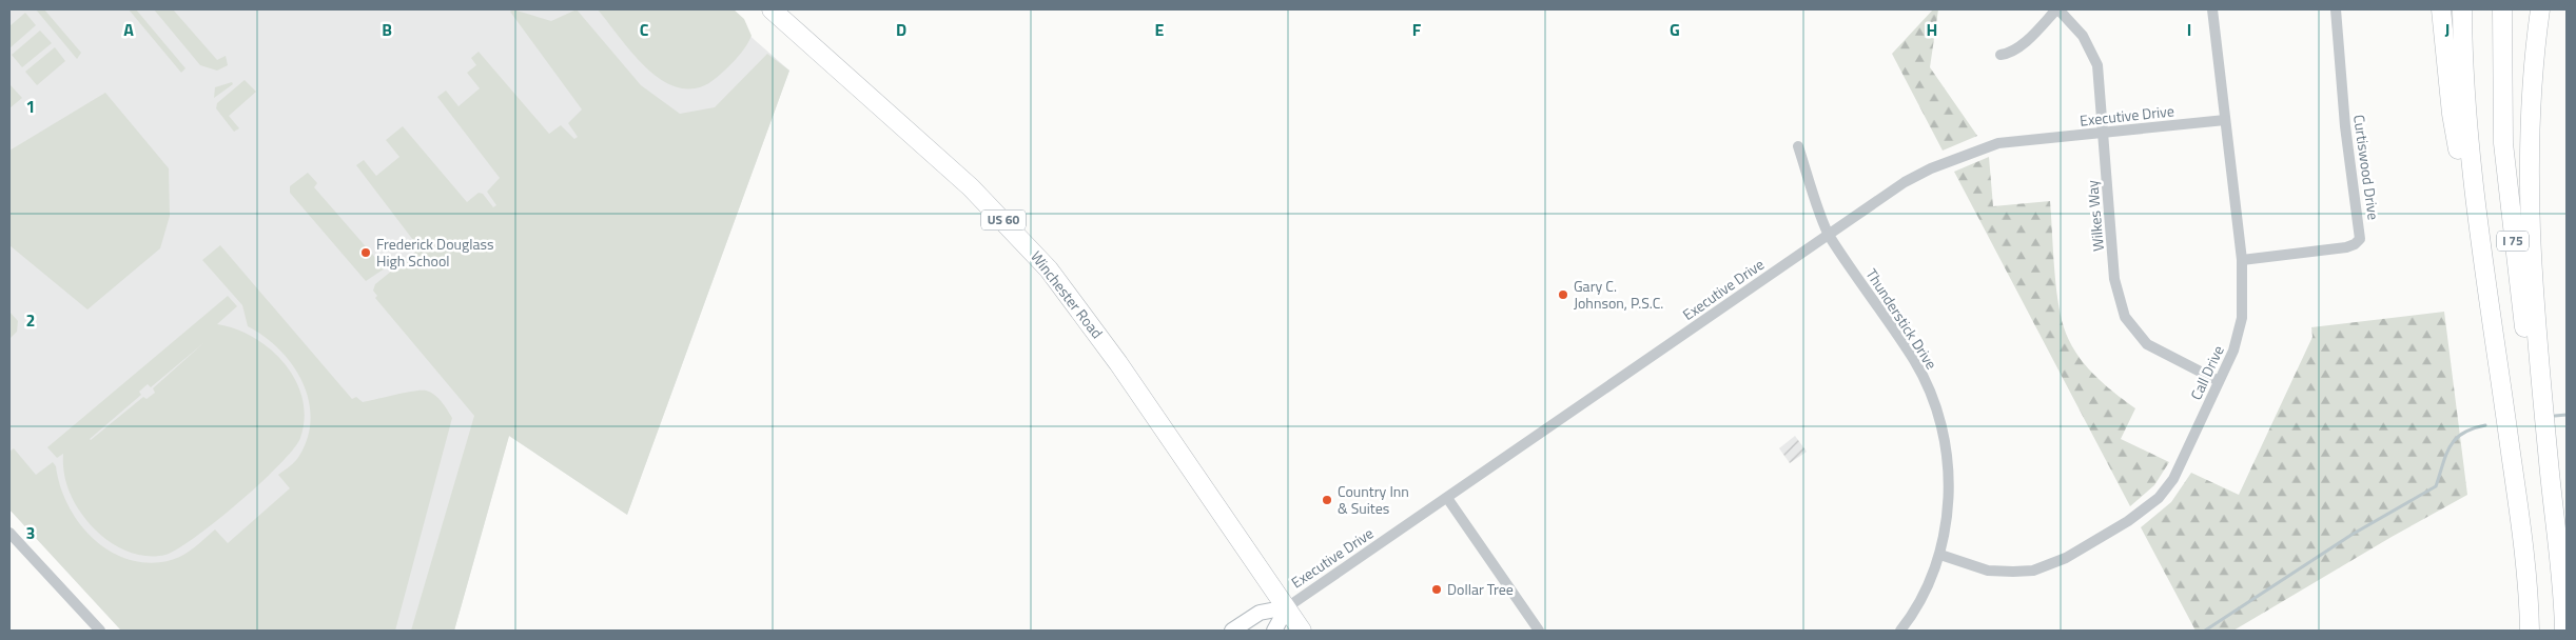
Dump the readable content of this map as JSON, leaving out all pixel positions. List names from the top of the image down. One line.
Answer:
{"streets":{"highway":["US 60","I 75","Winchester Road"],"street":["Executive Drive","Curtiswood Drive","Wilkes Way","Thunderstick Drive","Call Drive"]},"crossings":[["Executive Drive","Wilkes Way"],["Executive Drive","Winchester Road"],["Executive Drive","Thunderstick Drive"],["Executive Drive","Call Drive"],["Curtiswood Drive","Call Drive"],["Wilkes Way","Call Drive"],["Thunderstick Drive","Call Drive"]],"places":["Frederick Douglass High School","Gary C. Johnson, P.S.C.","Country Inn & Suites","Dollar Tree"],"grid":{"columns":["A","B","C","D","E","F","G","H","I","J"],"rows":["1","2","3"]}}
